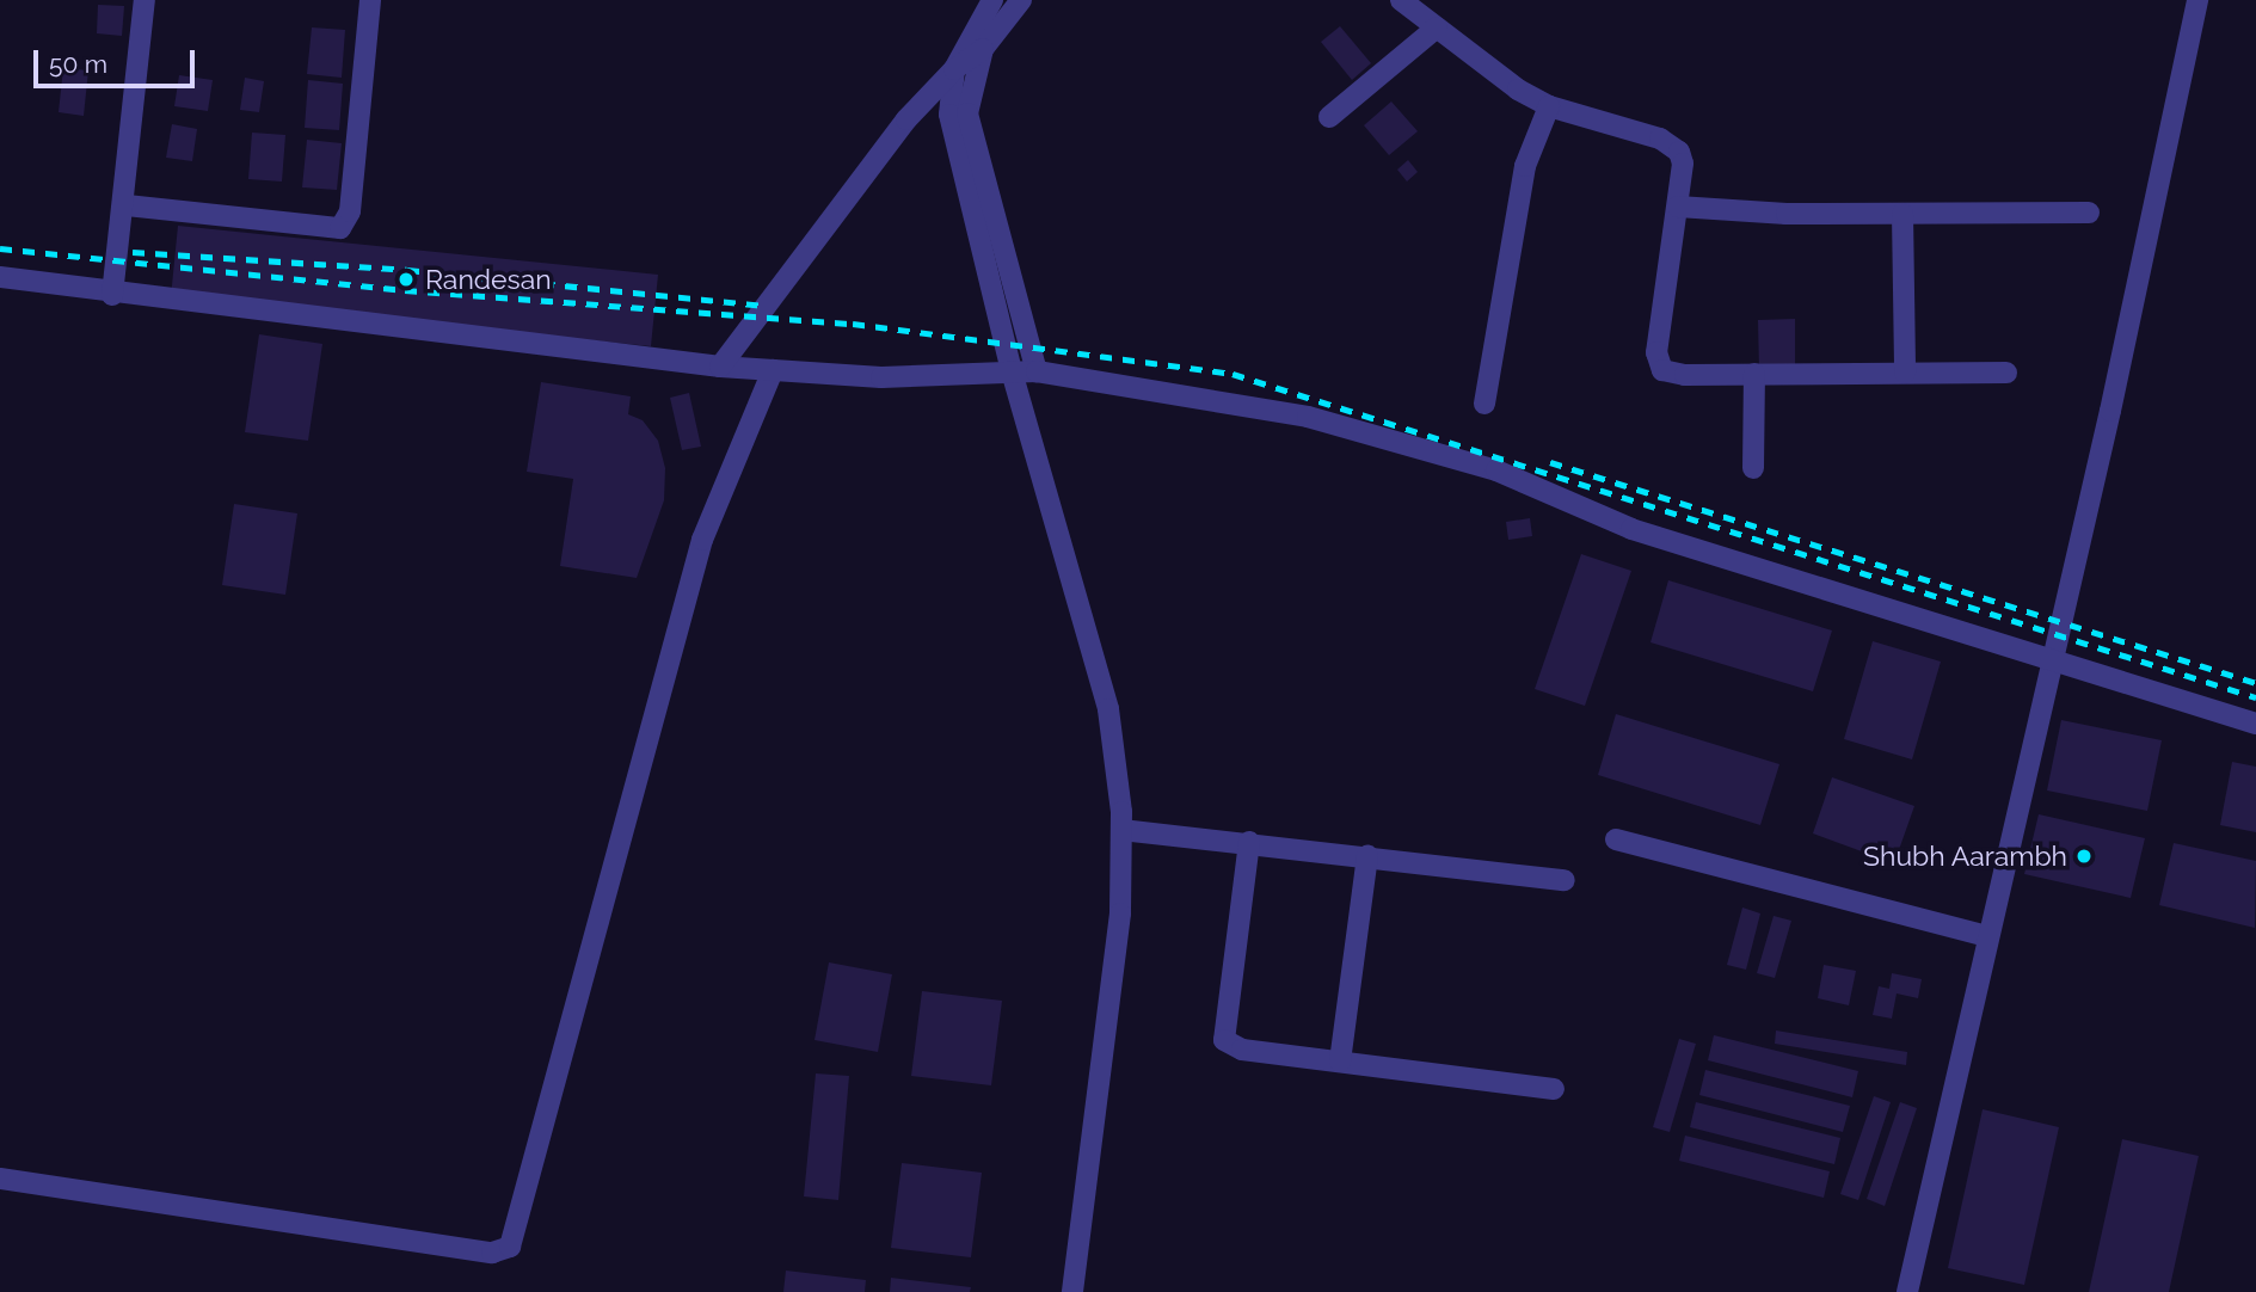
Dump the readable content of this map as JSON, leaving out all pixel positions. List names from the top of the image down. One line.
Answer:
{"places":["Randesan","Shubh Aarambh"],"scale_bar":"50 m"}
